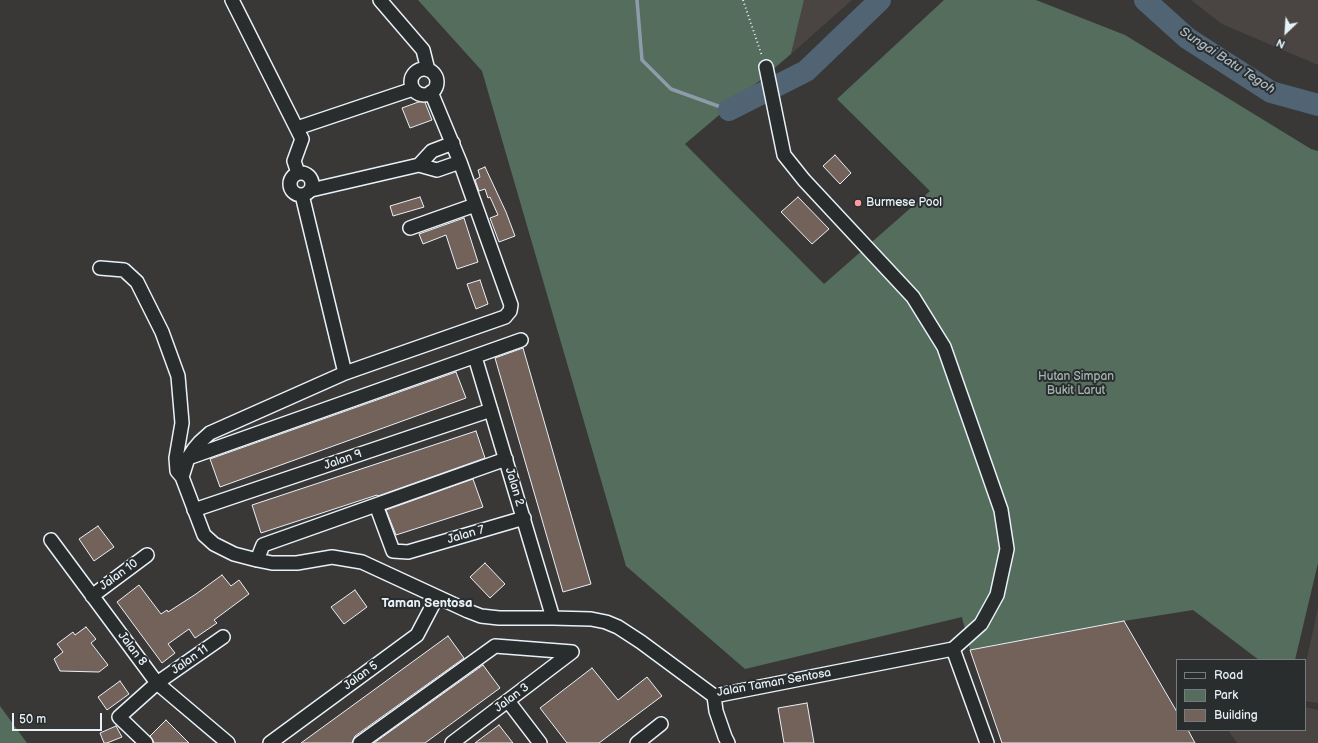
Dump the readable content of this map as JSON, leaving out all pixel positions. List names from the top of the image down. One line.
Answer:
{"streets":{"street":["Jalan 9","Jalan 2","Jalan 7","Jalan 10","Jalan 8","Jalan 11","Jalan 5","Jalan Taman Sentosa","Jalan 3"]},"crossings":[["Jalan 9","Jalan 2"],["Jalan 9","Jalan Taman Sentosa"],["Jalan 2","Jalan 7"],["Jalan 2","Jalan Taman Sentosa"],["Jalan 10","Jalan 8"],["Jalan 8","Jalan 11"],["Jalan 5","Jalan Taman Sentosa"]],"districts":["Taman Sentosa"],"water":["Sungai Batu Tegoh"],"parks":["Hutan Simpan Bukit Larut"],"places":["Burmese Pool"],"legend":["Road","Park","Building"],"scale_bar":"50 m","north":"bottom left"}
